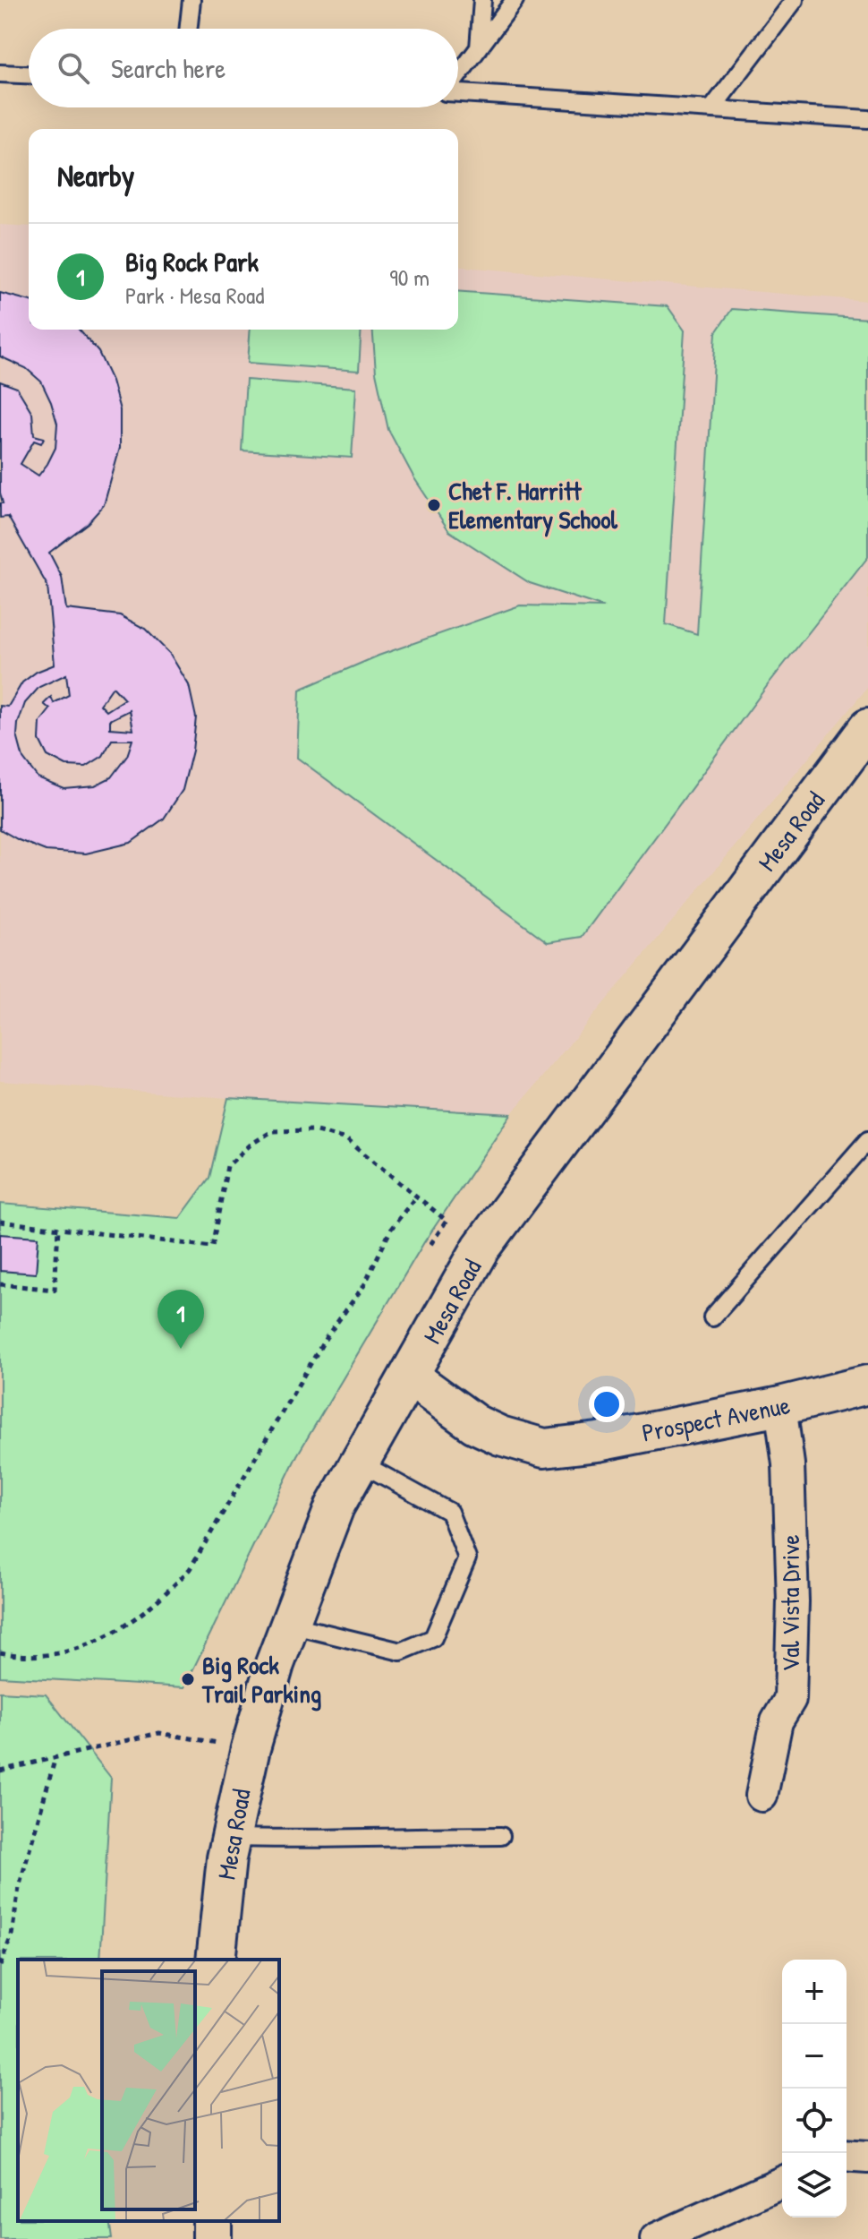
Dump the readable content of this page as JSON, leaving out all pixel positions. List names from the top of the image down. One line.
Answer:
{"streets":{"street":["Mesa Road","Prospect Avenue","Val Vista Drive"]},"crossings":[["Mesa Road","Prospect Avenue"],["Prospect Avenue","Val Vista Drive"]],"places":["Chet F. Harritt Elementary School","Big Rock Trail Parking"],"page":{"search":"Search here","heading":"Nearby","list":[{"mark":"1","name":"Big Rock Park","note":"Park · Mesa Road","value":"90 m"}],"pins":"1","map_buttons":["+","−"]}}
